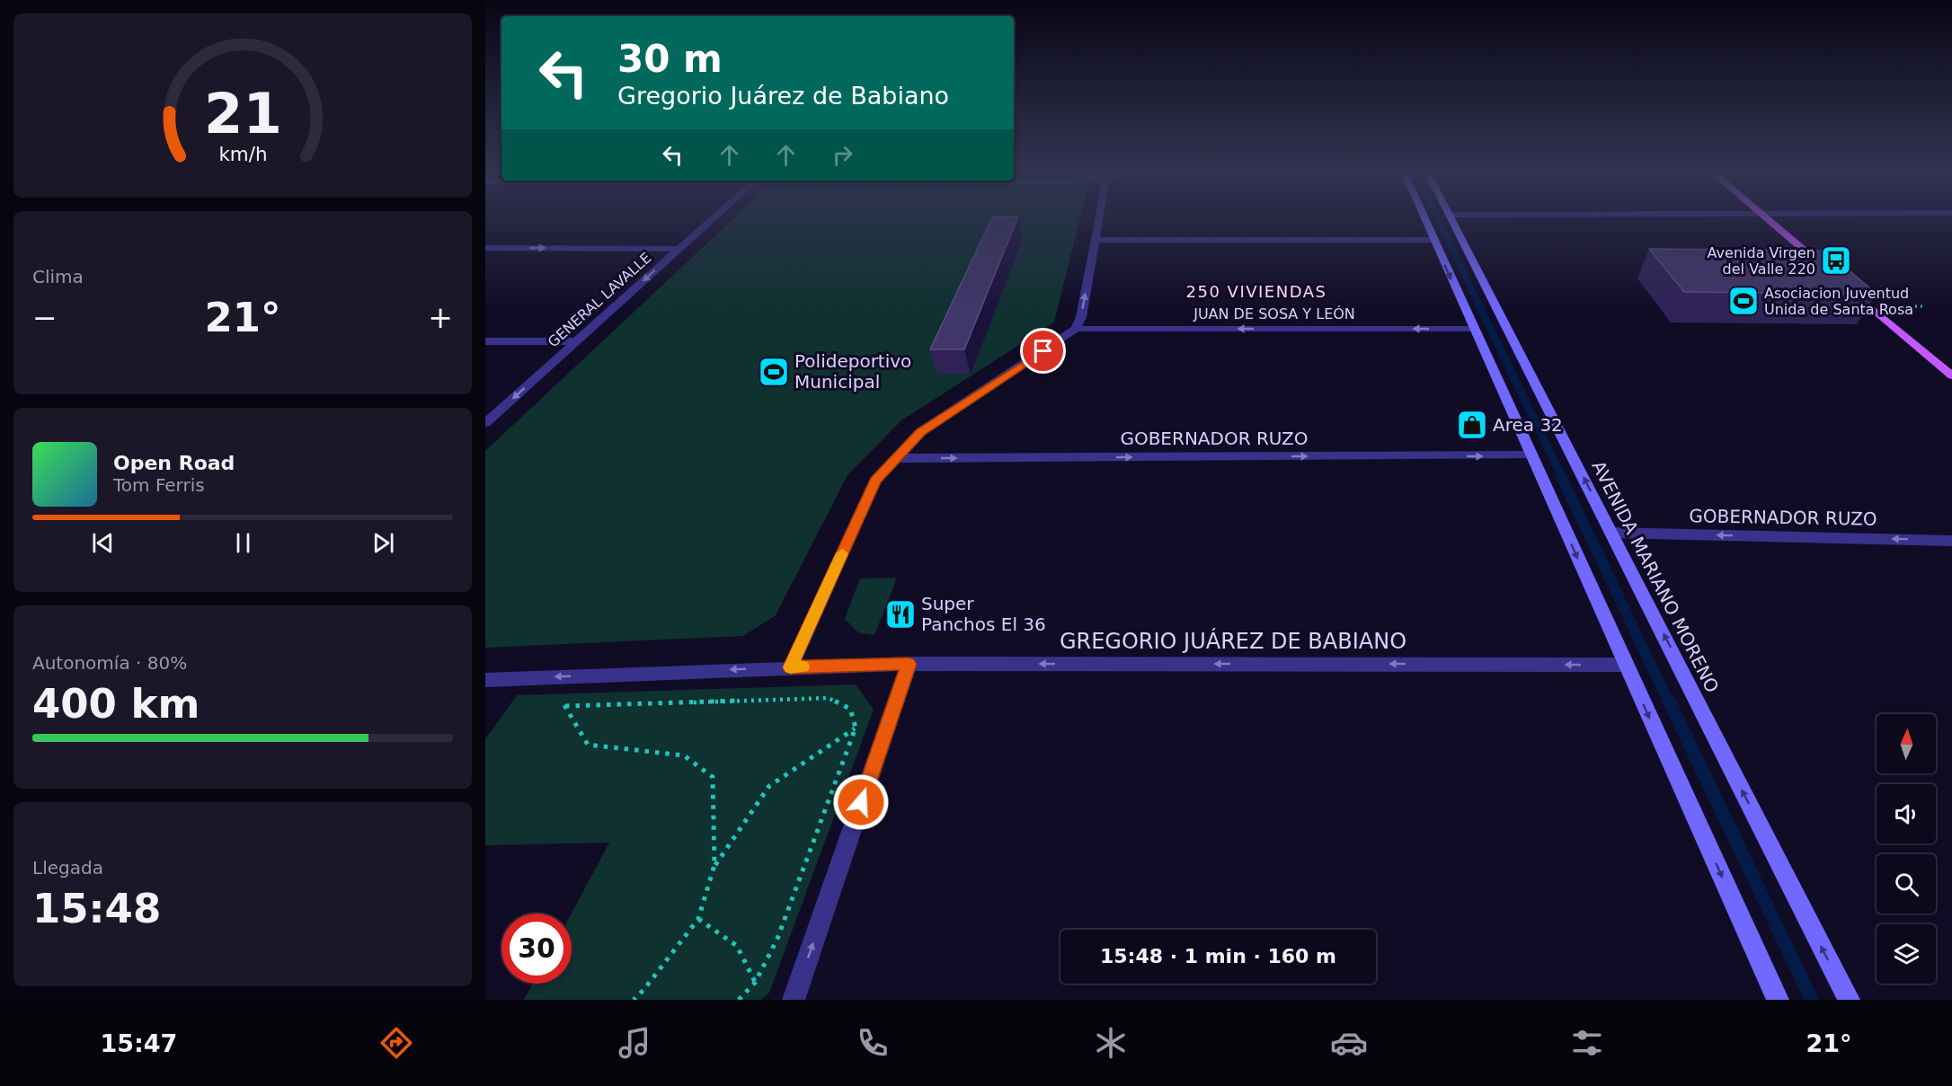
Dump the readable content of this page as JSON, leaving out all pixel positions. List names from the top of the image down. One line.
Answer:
{"streets":{"main road":["AVENIDA MARIANO MORENO"],"street":["GENERAL LAVALLE","JUAN DE SOSA Y LEÓN","GOBERNADOR RUZO","GREGORIO JUÁREZ DE BABIANO"]},"crossings":[["GOBERNADOR RUZO","AVENIDA MARIANO MORENO"]],"one_way":["GENERAL LAVALLE","GREGORIO JUÁREZ DE BABIANO"],"districts":["250 VIVIENDAS"],"places":{"bus stop":["Avenida Virgen del Valle 220"],"sports":["Asociacion Juventud Unida de Santa Rosa","Polideportivo Municipal"],"shop":["Area 32"],"restaurant":["Super Panchos El 36"]},"north":"top","page":{"turn":["30 m","Gregorio Juárez de Babiano"],"tile":["Clima",["Autonomía · 80%","400 km"],["Llegada","15:48"]],"heat":["−","21°","+"],"song":["Open Road","Tom Ferris"],"limit":"30","trip":"15:48 · 1 min · 160 m","tabs":["15:47","21°"],"gauge":["21","km/h"]}}
